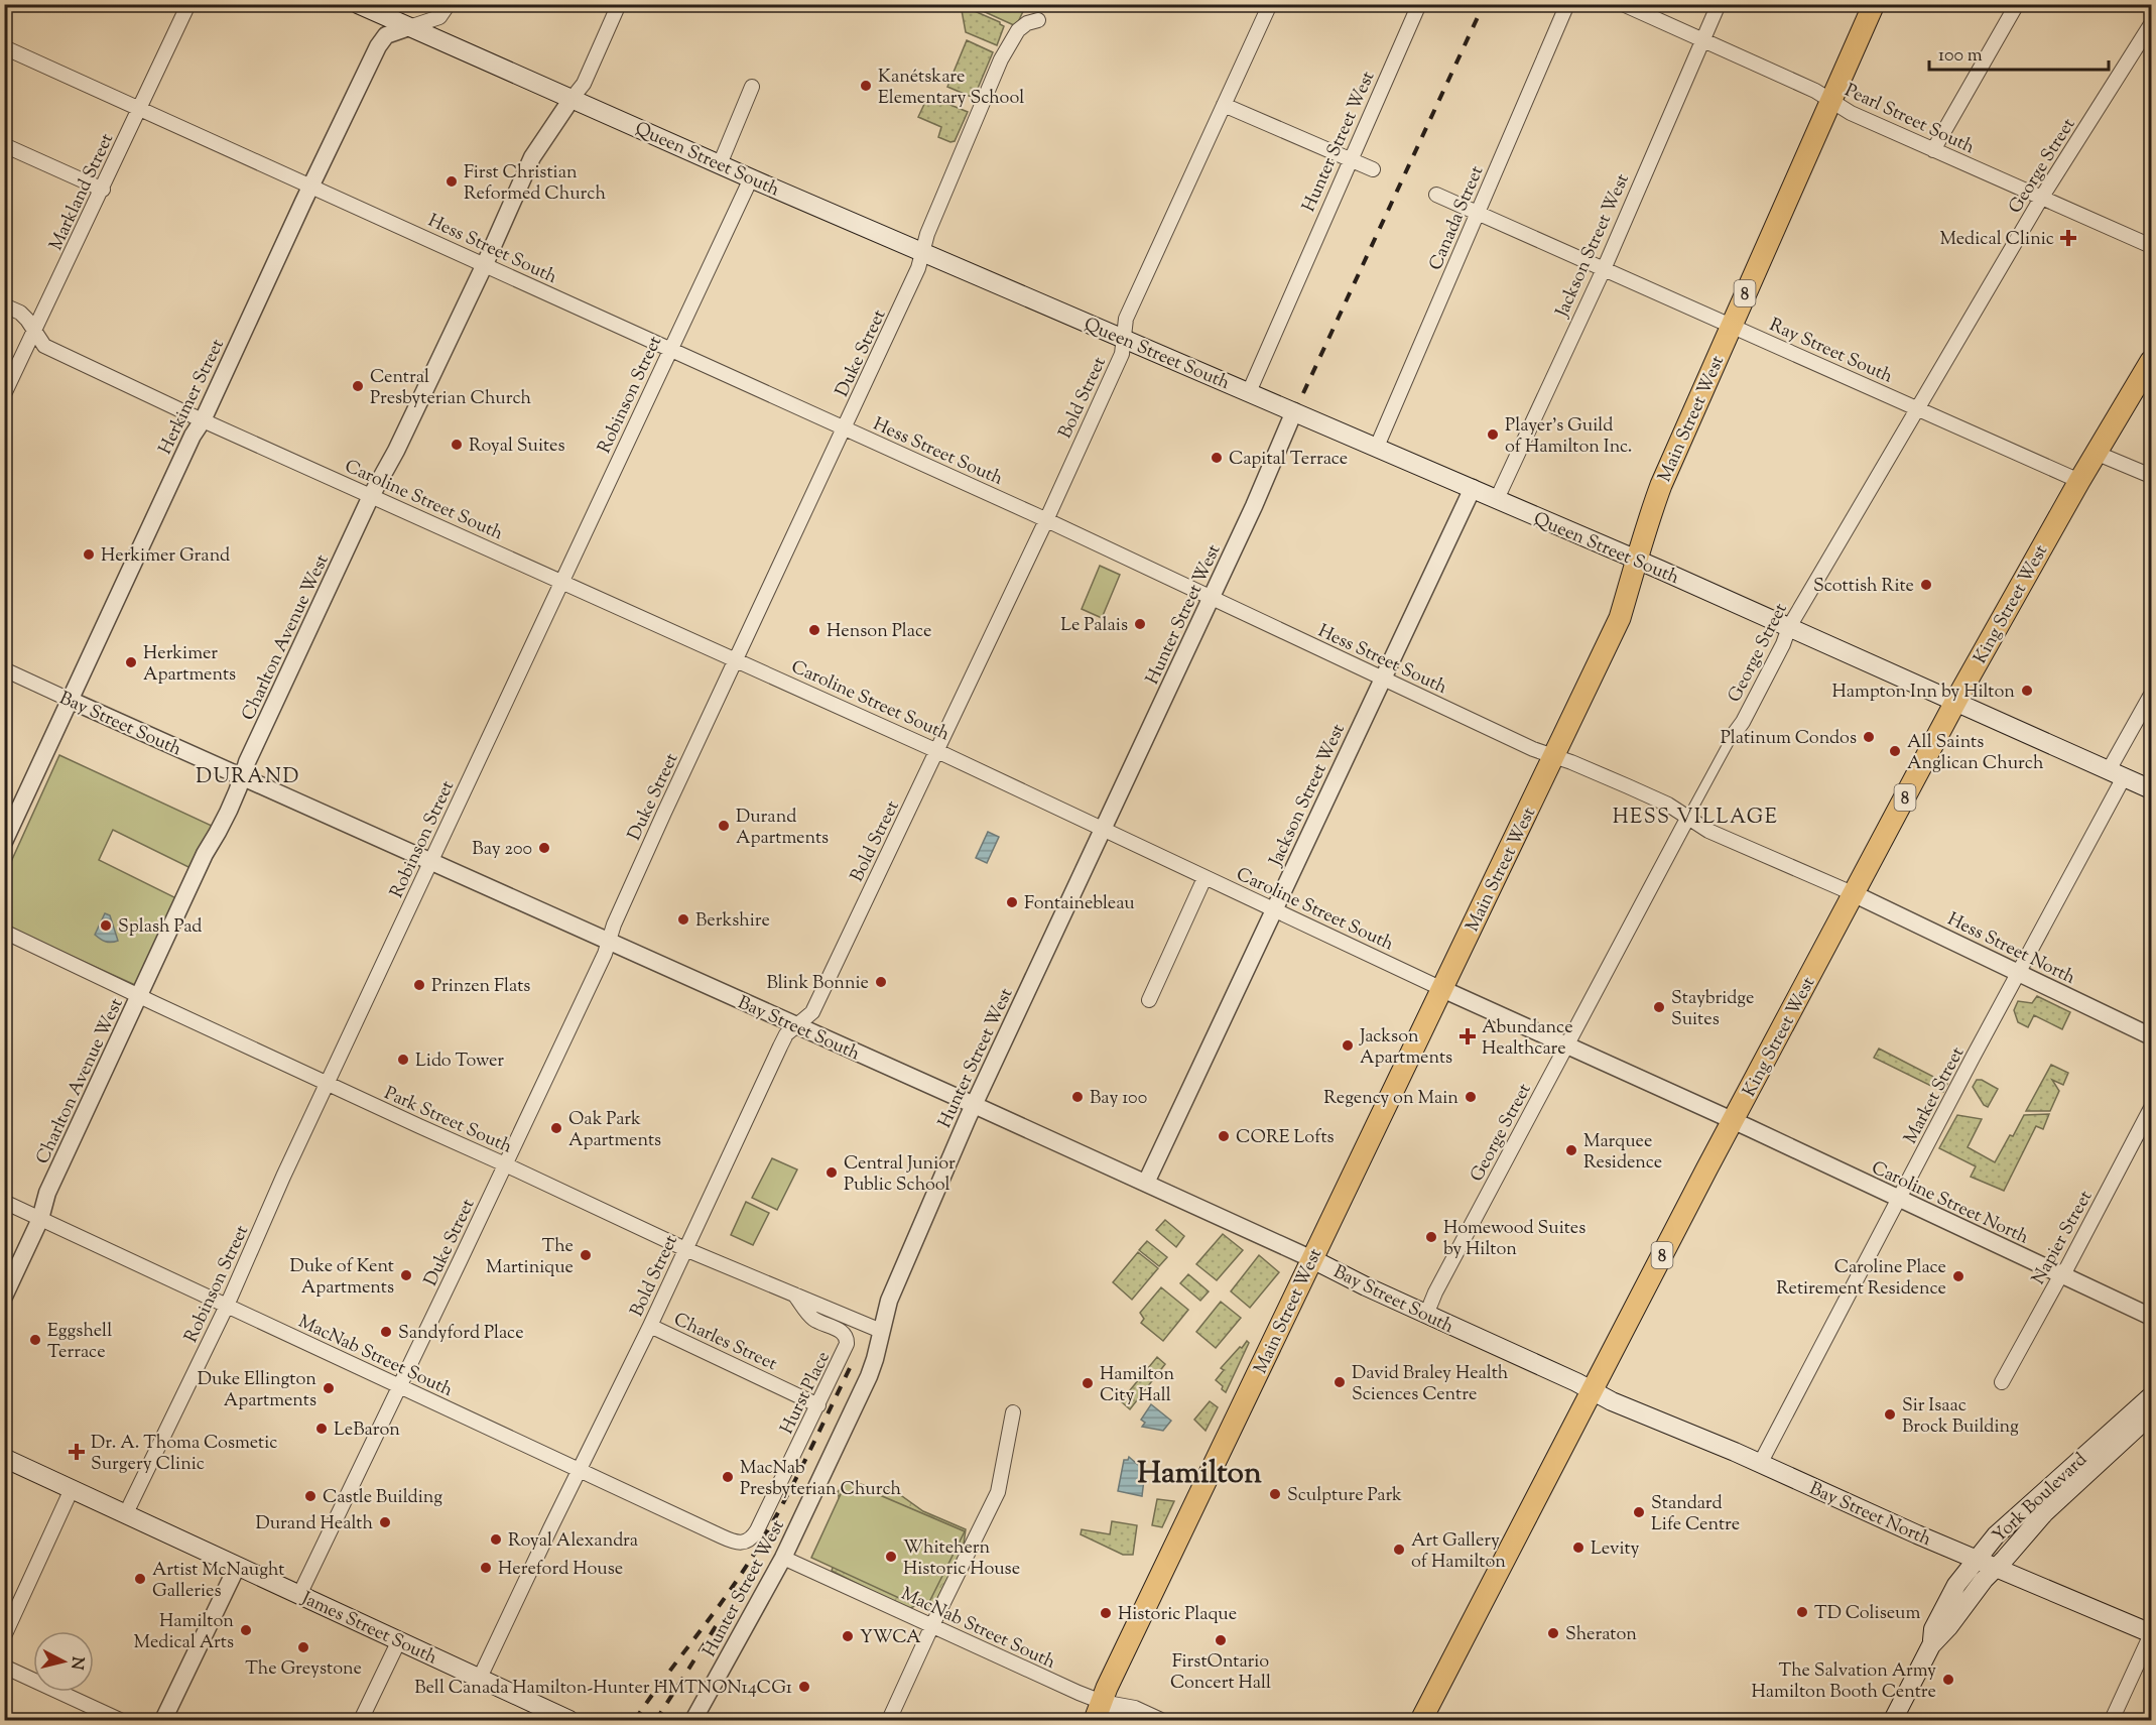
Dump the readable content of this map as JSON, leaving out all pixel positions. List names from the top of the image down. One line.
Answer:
{"streets":{"main road":["Queen Street South","8","Main Street West","King Street West","Bay Street South","York Boulevard","Bay Street North","James Street South"],"street":["Pearl Street South","Hunter Street West","George Street","Markland Street","Canada Street","Jackson Street West","Hess Street South","Ray Street South","Duke Street","Robinson Street","Herkimer Street","Bold Street","Caroline Street South","Charlton Avenue West","Hess Street North","Market Street","Park Street South","Caroline Street North","Napier Street","Charles Street","MacNab Street South","Hurst Place"]},"crossings":[["Pearl Street South","George Street"],["Pearl Street South","Jackson Street West"],["Pearl Street South","Main Street West"],["Hunter Street West","Queen Street South"],["Hunter Street West","Hess Street South"],["Hunter Street West","Caroline Street South"],["Hunter Street West","Bay Street South"],["Hunter Street West","Park Street South"],["Hunter Street West","MacNab Street South"],["Queen Street South","George Street"],["Queen Street South","Canada Street"],["Queen Street South","Jackson Street West"],["Queen Street South","Duke Street"],["Queen Street South","Robinson Street"],["Queen Street South","Herkimer Street"],["Queen Street South","Bold Street"],["Queen Street South","Main Street West"],["Queen Street South","King Street West"],["Queen Street South","Charlton Avenue West"],["Queen Street South","Market Street"],["George Street","Hess Street South"],["George Street","Ray Street South"],["George Street","Caroline Street South"],["George Street","Bay Street South"],["Markland Street","Hess Street South"],["Markland Street","Caroline Street South"],["Canada Street","Ray Street South"],["Jackson Street West","Hess Street South"],["Jackson Street West","Ray Street South"],["Jackson Street West","Caroline Street South"],["Jackson Street West","Bay Street South"],["Hess Street South","Duke Street"],["Hess Street South","Robinson Street"],["Hess Street South","Herkimer Street"],["Hess Street South","Bold Street"],["Hess Street South","Main Street West"],["Hess Street South","King Street West"],["Hess Street South","Charlton Avenue West"],["Hess Street South","Hess Street North"],["Ray Street South","Main Street West"],["Ray Street South","King Street West"],["Duke Street","Caroline Street South"],["Duke Street","Bay Street South"],["Duke Street","Park Street South"],["Duke Street","MacNab Street South"],["Duke Street","James Street South"],["Robinson Street","Caroline Street South"],["Robinson Street","Bay Street South"],["Robinson Street","Park Street South"],["Robinson Street","MacNab Street South"],["Robinson Street","James Street South"],["Herkimer Street","Caroline Street South"],["Herkimer Street","Bay Street South"],["Bold Street","Caroline Street South"],["Bold Street","Bay Street South"],["Bold Street","Park Street South"],["Bold Street","Charles Street"],["Bold Street","MacNab Street South"],["Bold Street","James Street South"],["Main Street West","Caroline Street South"],["Main Street West","Bay Street South"],["Main Street West","MacNab Street South"],["Caroline Street South","King Street West"],["Caroline Street South","Charlton Avenue West"],["Caroline Street South","Caroline Street North"],["King Street West","Bay Street South"],["King Street West","Hess Street North"],["King Street West","Caroline Street North"],["King Street West","Bay Street North"],["Charlton Avenue West","Bay Street South"],["Charlton Avenue West","Park Street South"],["Charlton Avenue West","MacNab Street South"],["Bay Street South","Bay Street North"],["Hess Street North","Market Street"],["Market Street","Caroline Street North"],["Market Street","Bay Street North"],["Park Street South","Hurst Place"],["Caroline Street North","Napier Street"],["Charles Street","Hurst Place"],["MacNab Street South","Hurst Place"],["York Boulevard","Bay Street North"]],"districts":["DURAND","HESS VILLAGE","Hamilton"],"places":{"other":["Kanétskare Elementary School","First Christian Reformed Church","Central Presbyterian Church","Player's Guild of Hamilton Inc.","Royal Suites","Capital Terrace","Herkimer Grand","Scottish Rite","Le Palais","Henson Place","Herkimer Apartments","Hampton Inn by Hilton","Platinum Condos","All Saints Anglican Church","Durand Apartments","Bay 200","Fontainebleau","Berkshire","Splash Pad","Blink Bonnie","Prinzen Flats","Staybridge Suites","Jackson Apartments","Lido Tower","Bay 100","Regency on Main","Oak Park Apartments","CORE Lofts","Marquee Residence","Central Junior Public School","Homewood Suites by Hilton","The Martinique","Duke of Kent Apartments","Caroline Place Retirement Residence","Sandyford Place","Eggshell Terrace","David Braley Health Sciences Centre","Hamilton City Hall","Duke Ellington Apartments","Sir Isaac Brock Building","LeBaron","MacNab Presbyterian Church","Sculpture Park","Castle Building","Standard Life Centre","Durand Health","Royal Alexandra","Levity","Art Gallery of Hamilton","Whitehern Historic House","Hereford House","Artist McNaught Galleries","TD Coliseum","Historic Plaque","Hamilton Medical Arts","Sheraton","YWCA","FirstOntario Concert Hall","The Greystone","The Salvation Army Hamilton Booth Centre","Bell Canada Hamilton-Hunter HMTNON14CG1"],"health":["Medical Clinic","Abundance Healthcare","Dr. A. Thoma Cosmetic Surgery Clinic"]},"scale_bar":"100 m","north":"right"}
